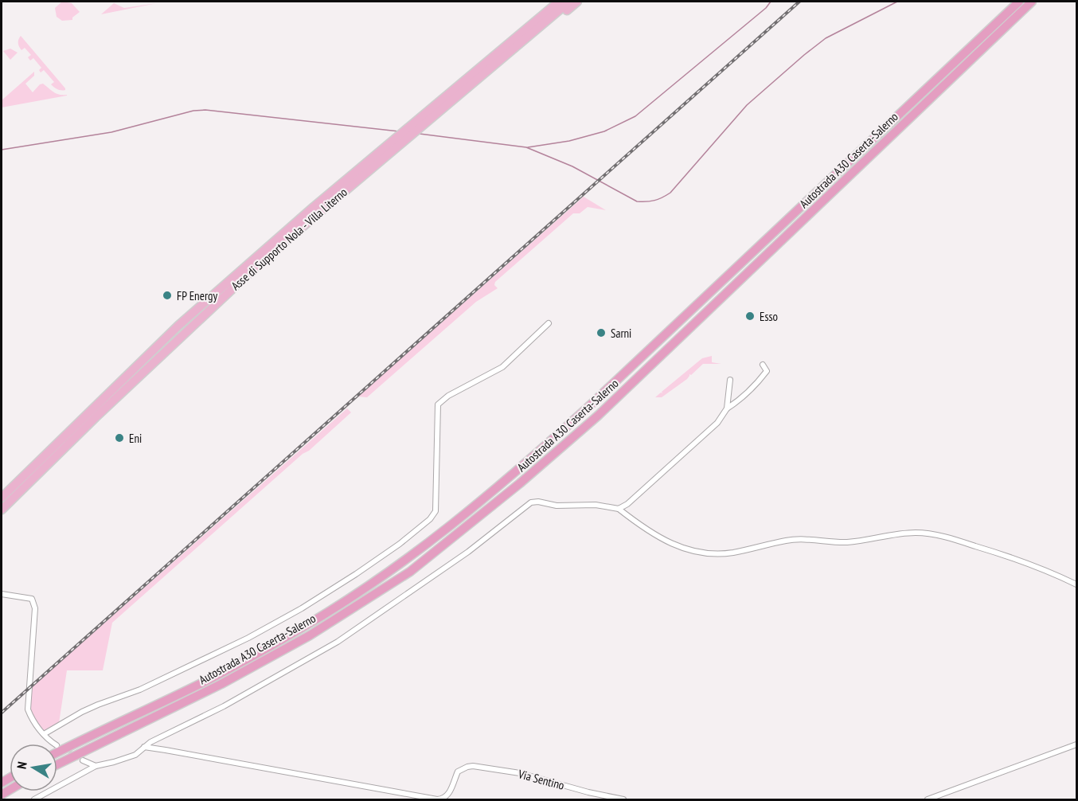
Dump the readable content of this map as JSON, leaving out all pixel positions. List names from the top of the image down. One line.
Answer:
{"streets":{"highway":["Autostrada A30 Caserta-Salerno","Asse di Supporto Nola - Villa Literno"],"street":["Via Sentino"]},"places":["FP Energy","Esso","Sarni","Eni"],"north":"left"}
